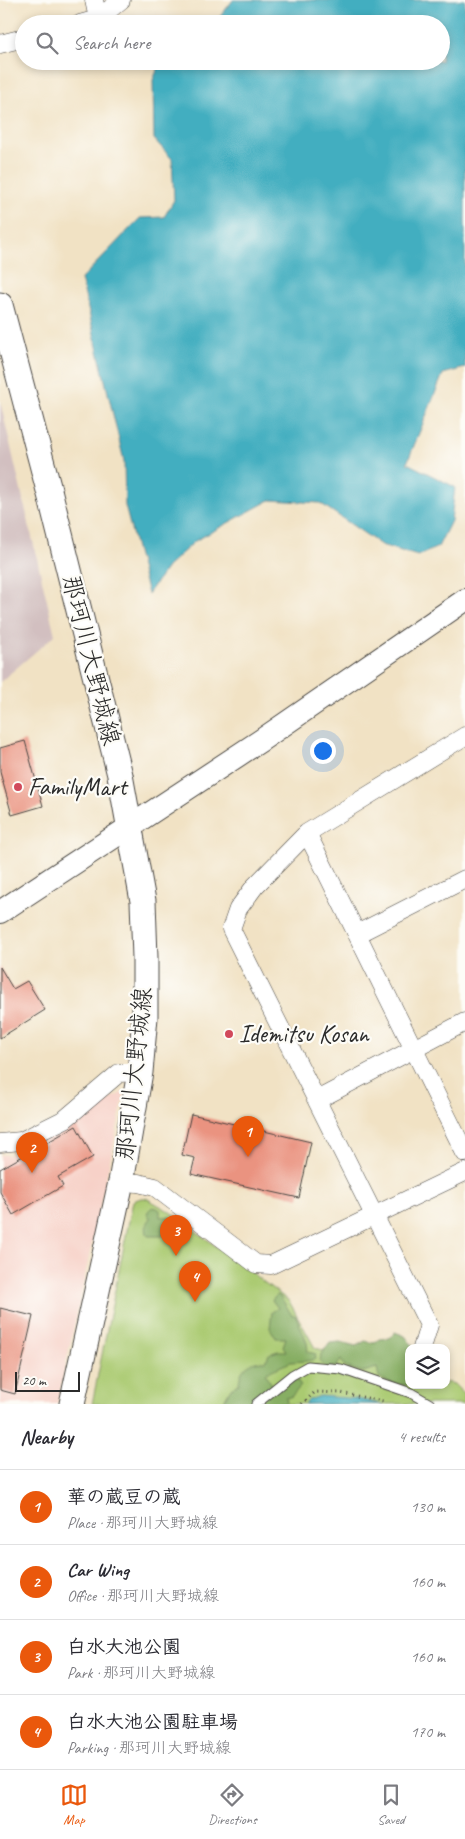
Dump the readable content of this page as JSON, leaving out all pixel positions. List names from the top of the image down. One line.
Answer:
{"streets":{"main road":["那珂川大野城線"]},"places":["FamilyMart","Idemitsu Kosan"],"scale_bar":"20 m","page":{"search":"Search here","pins":["1","2","3","4"],"scale":"20 m","heading":["Nearby","4 results"],"list":[{"mark":"1","name":"華の蔵豆の蔵","note":"Place · 那珂川大野城線","value":"130 m"},{"mark":"2","name":"Car Wing","note":"Office · 那珂川大野城線","value":"160 m"},{"mark":"3","name":"白水大池公園","note":"Park · 那珂川大野城線","value":"160 m"},{"mark":"4","name":"白水大池公園駐車場","note":"Parking · 那珂川大野城線","value":"170 m"}],"nav":["Map","Directions","Saved"]}}
